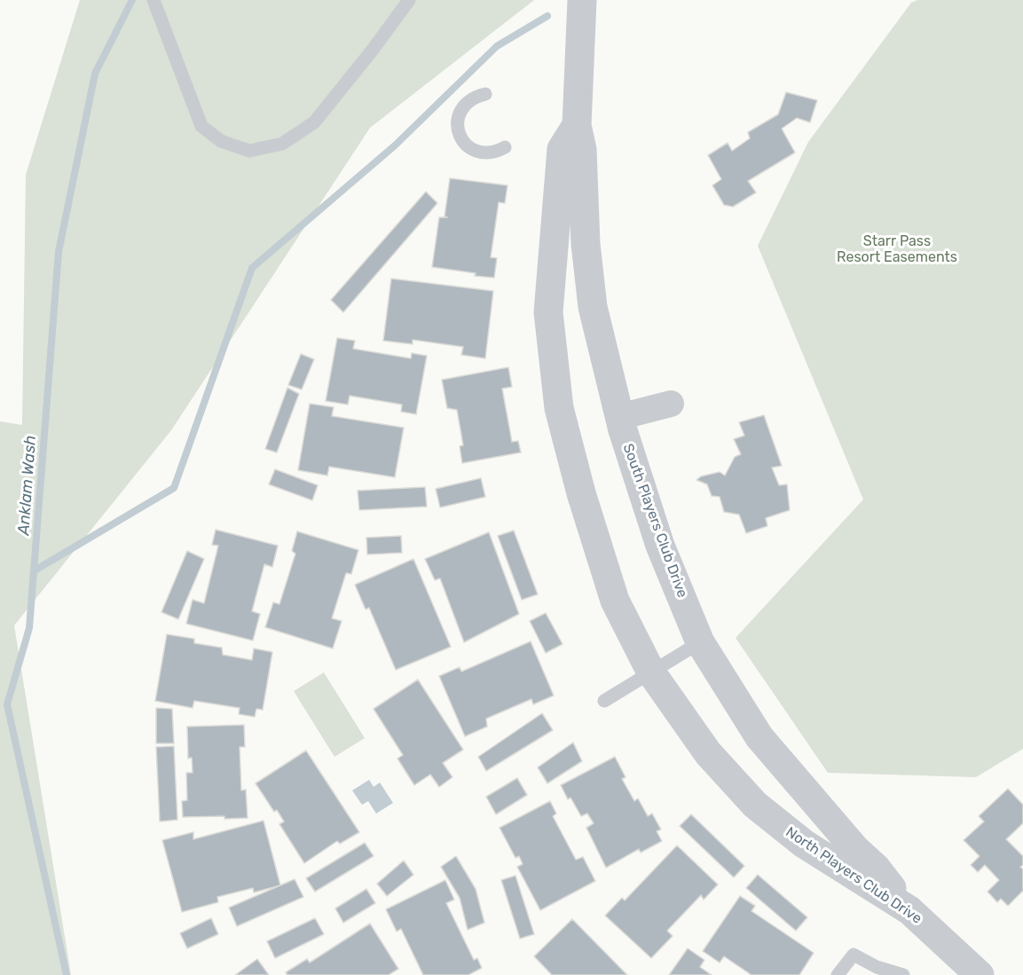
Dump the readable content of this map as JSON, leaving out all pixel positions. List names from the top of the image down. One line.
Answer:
{"streets":{"street":["South Players Club Drive","North Players Club Drive"]},"crossings":[["South Players Club Drive","North Players Club Drive"]],"water":["Anklam Wash"],"parks":["Starr Pass Resort Easements"]}
